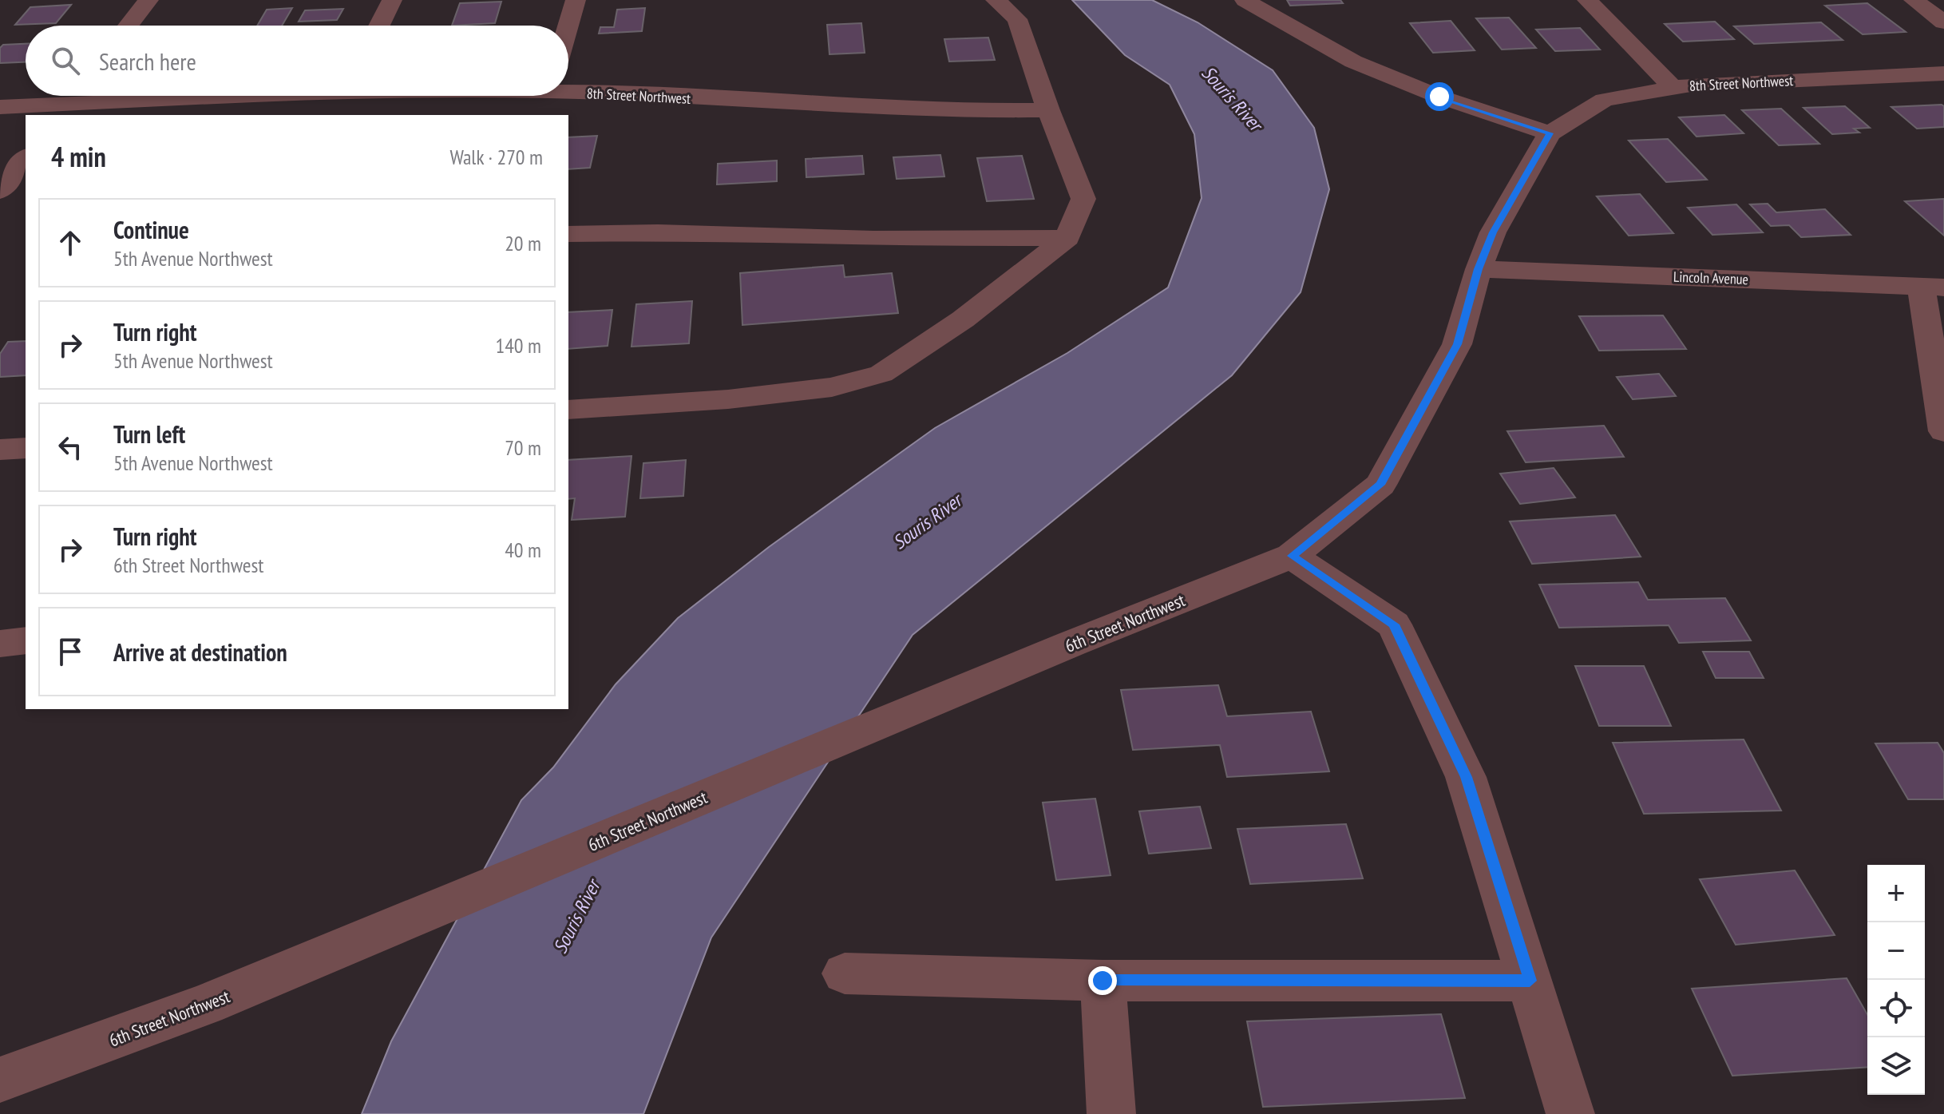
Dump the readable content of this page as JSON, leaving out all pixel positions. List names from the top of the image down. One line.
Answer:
{"streets":{"street":["8th Street Northwest","Lincoln Avenue","6th Street Northwest"]},"crossings":[["8th Street Northwest","6th Street Northwest"],["Lincoln Avenue","6th Street Northwest"]],"water":["Souris River"],"page":{"search":"Search here","heading":["4 min","Walk · 270 m"],"list":[["Continue","5th Avenue Northwest","20 m"],["Turn right","5th Avenue Northwest","140 m"],["Turn left","5th Avenue Northwest","70 m"],["Turn right","6th Street Northwest","40 m"],"Arrive at destination"],"map_buttons":["+","−"]}}
